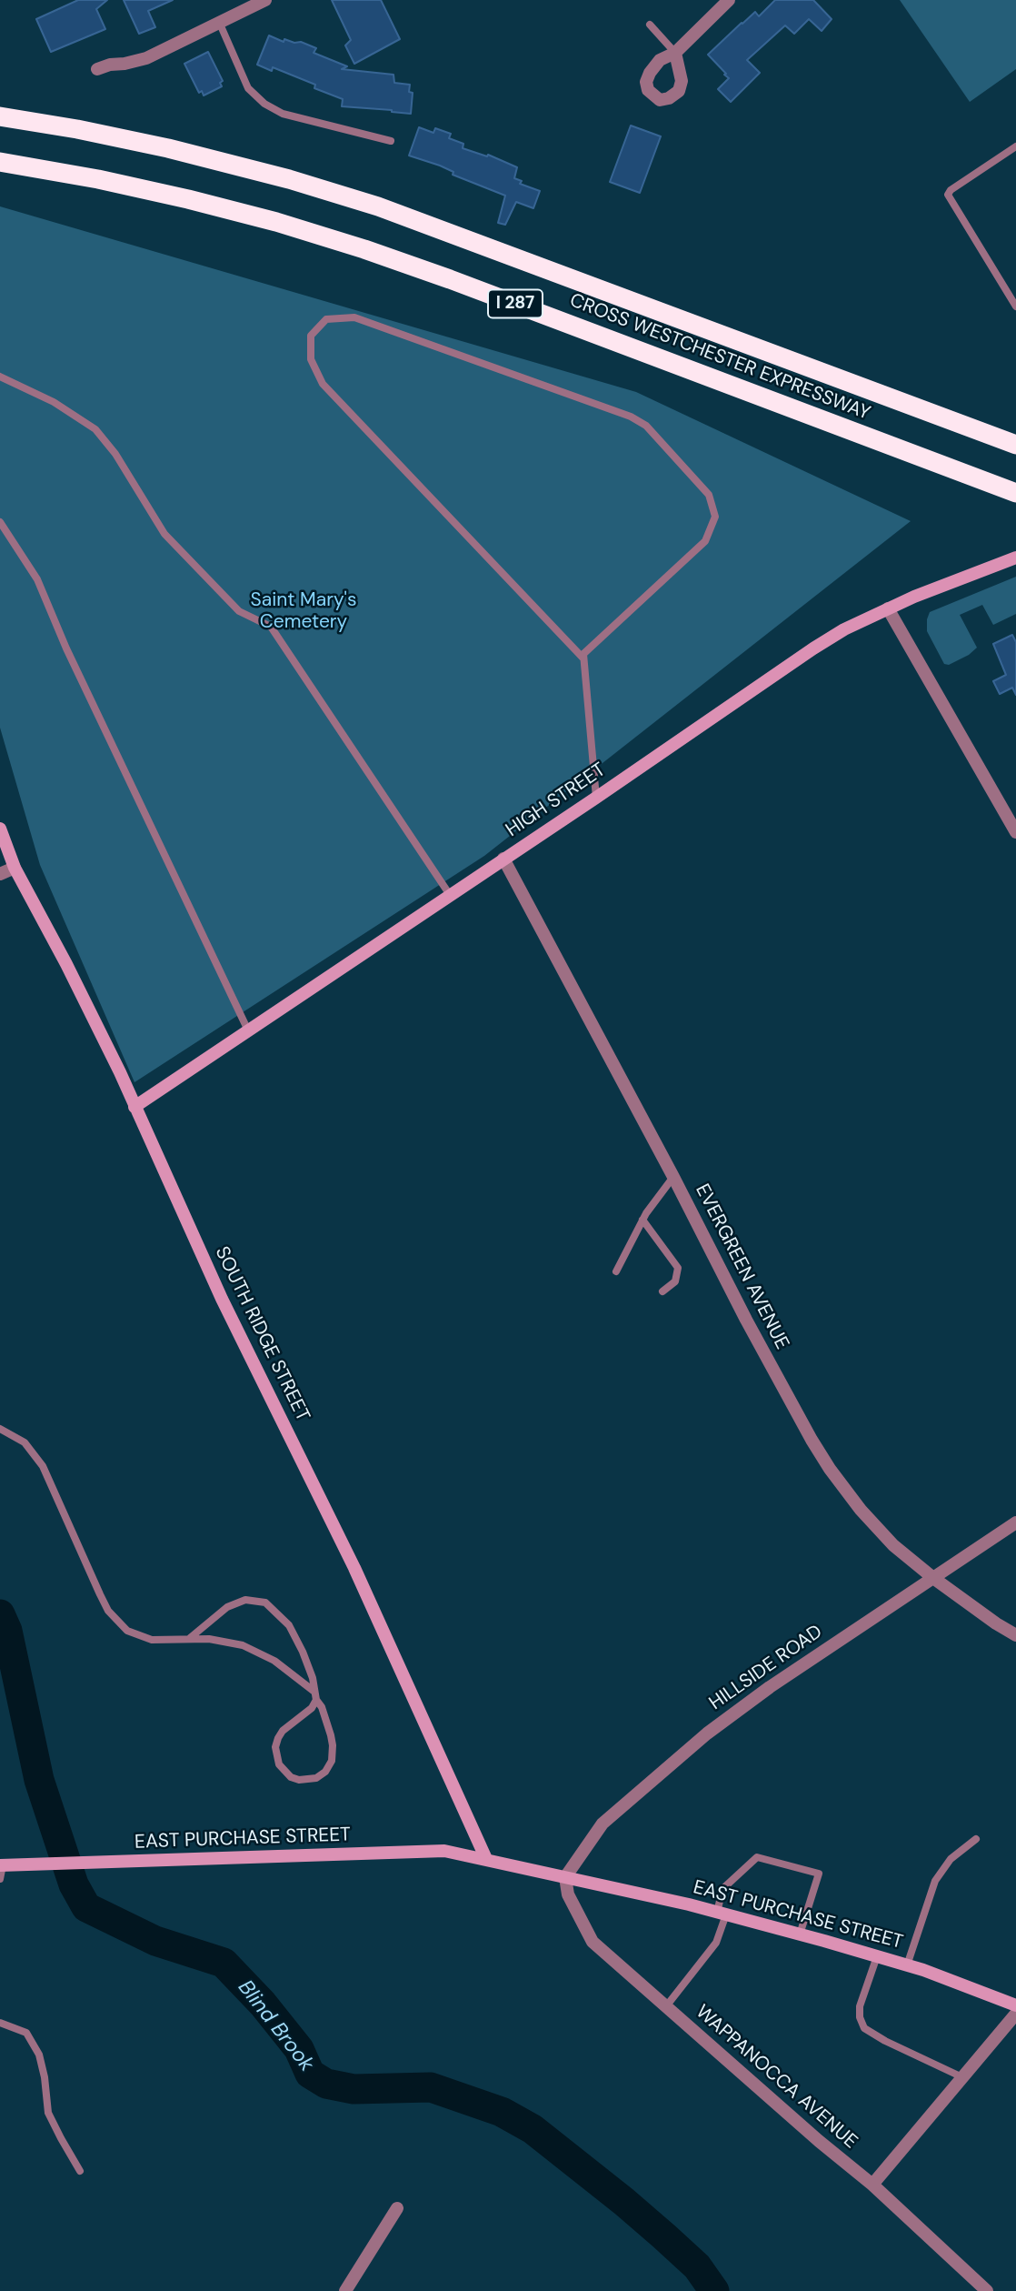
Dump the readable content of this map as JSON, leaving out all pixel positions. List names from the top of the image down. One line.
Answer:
{"streets":{"highway":["I 287","CROSS WESTCHESTER EXPRESSWAY"],"street":["HIGH STREET","EVERGREEN AVENUE","SOUTH RIDGE STREET","HILLSIDE ROAD","EAST PURCHASE STREET","WAPPANOCCA AVENUE"]},"crossings":[["HIGH STREET","EVERGREEN AVENUE"],["HIGH STREET","SOUTH RIDGE STREET"],["EVERGREEN AVENUE","HILLSIDE ROAD"],["SOUTH RIDGE STREET","EAST PURCHASE STREET"],["HILLSIDE ROAD","EAST PURCHASE STREET"],["HILLSIDE ROAD","WAPPANOCCA AVENUE"],["EAST PURCHASE STREET","WAPPANOCCA AVENUE"]],"water":["Blind Brook"],"parks":["Saint Mary's Cemetery"]}
